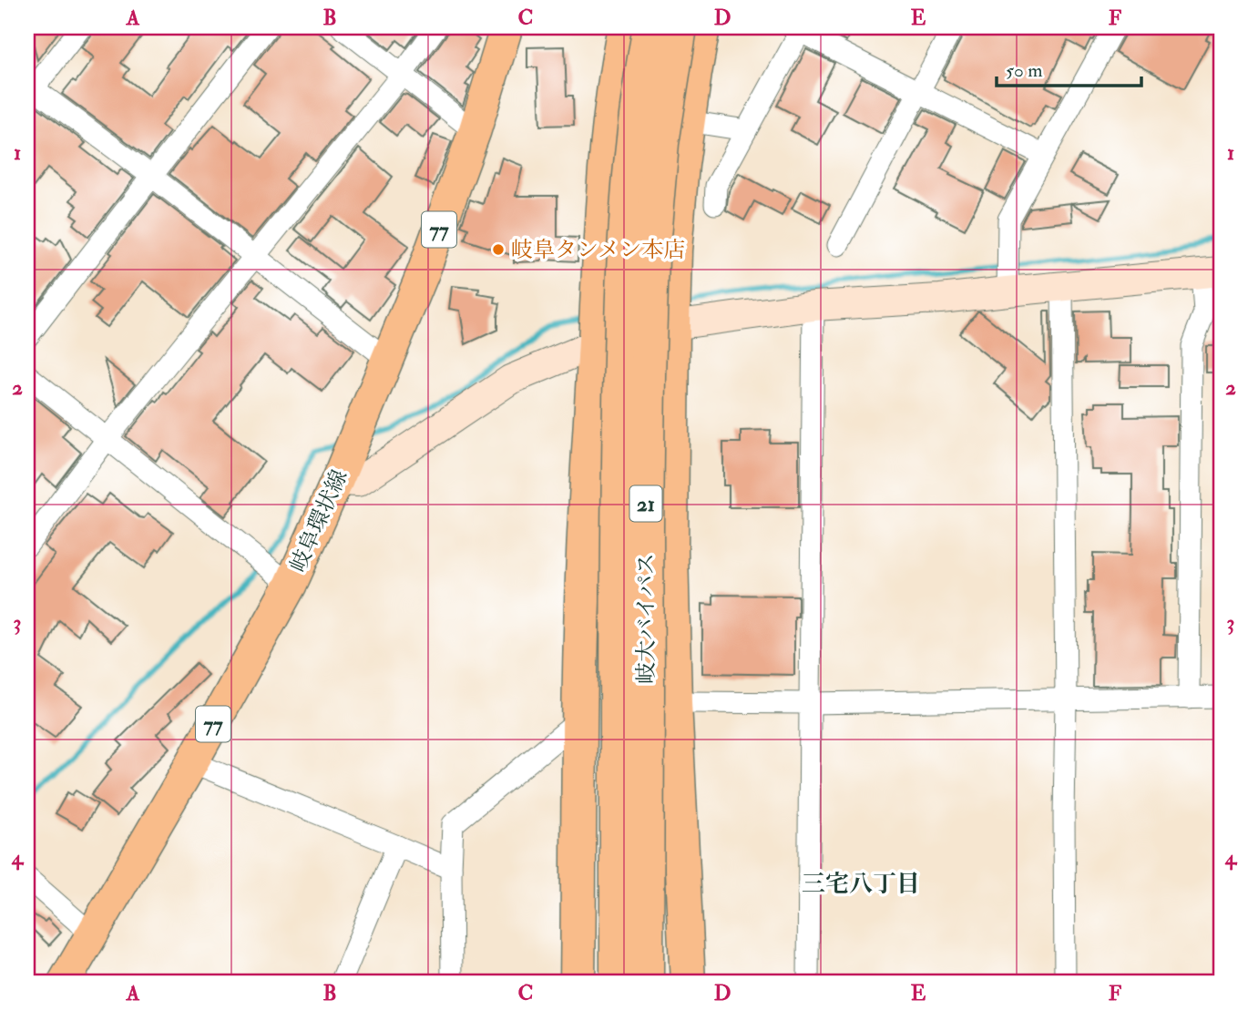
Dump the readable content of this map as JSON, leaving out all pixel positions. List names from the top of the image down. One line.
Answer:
{"streets":{"highway":["21","岐大バイパス"],"main road":["77","岐阜環状線"]},"crossings":[["21","岐大バイパス"]],"districts":["三宅八丁目"],"places":["岐阜タンメン本店"],"scale_bar":"50 m","grid":{"columns":["A","B","C","D","E","F"],"rows":["1","2","3","4"]}}
